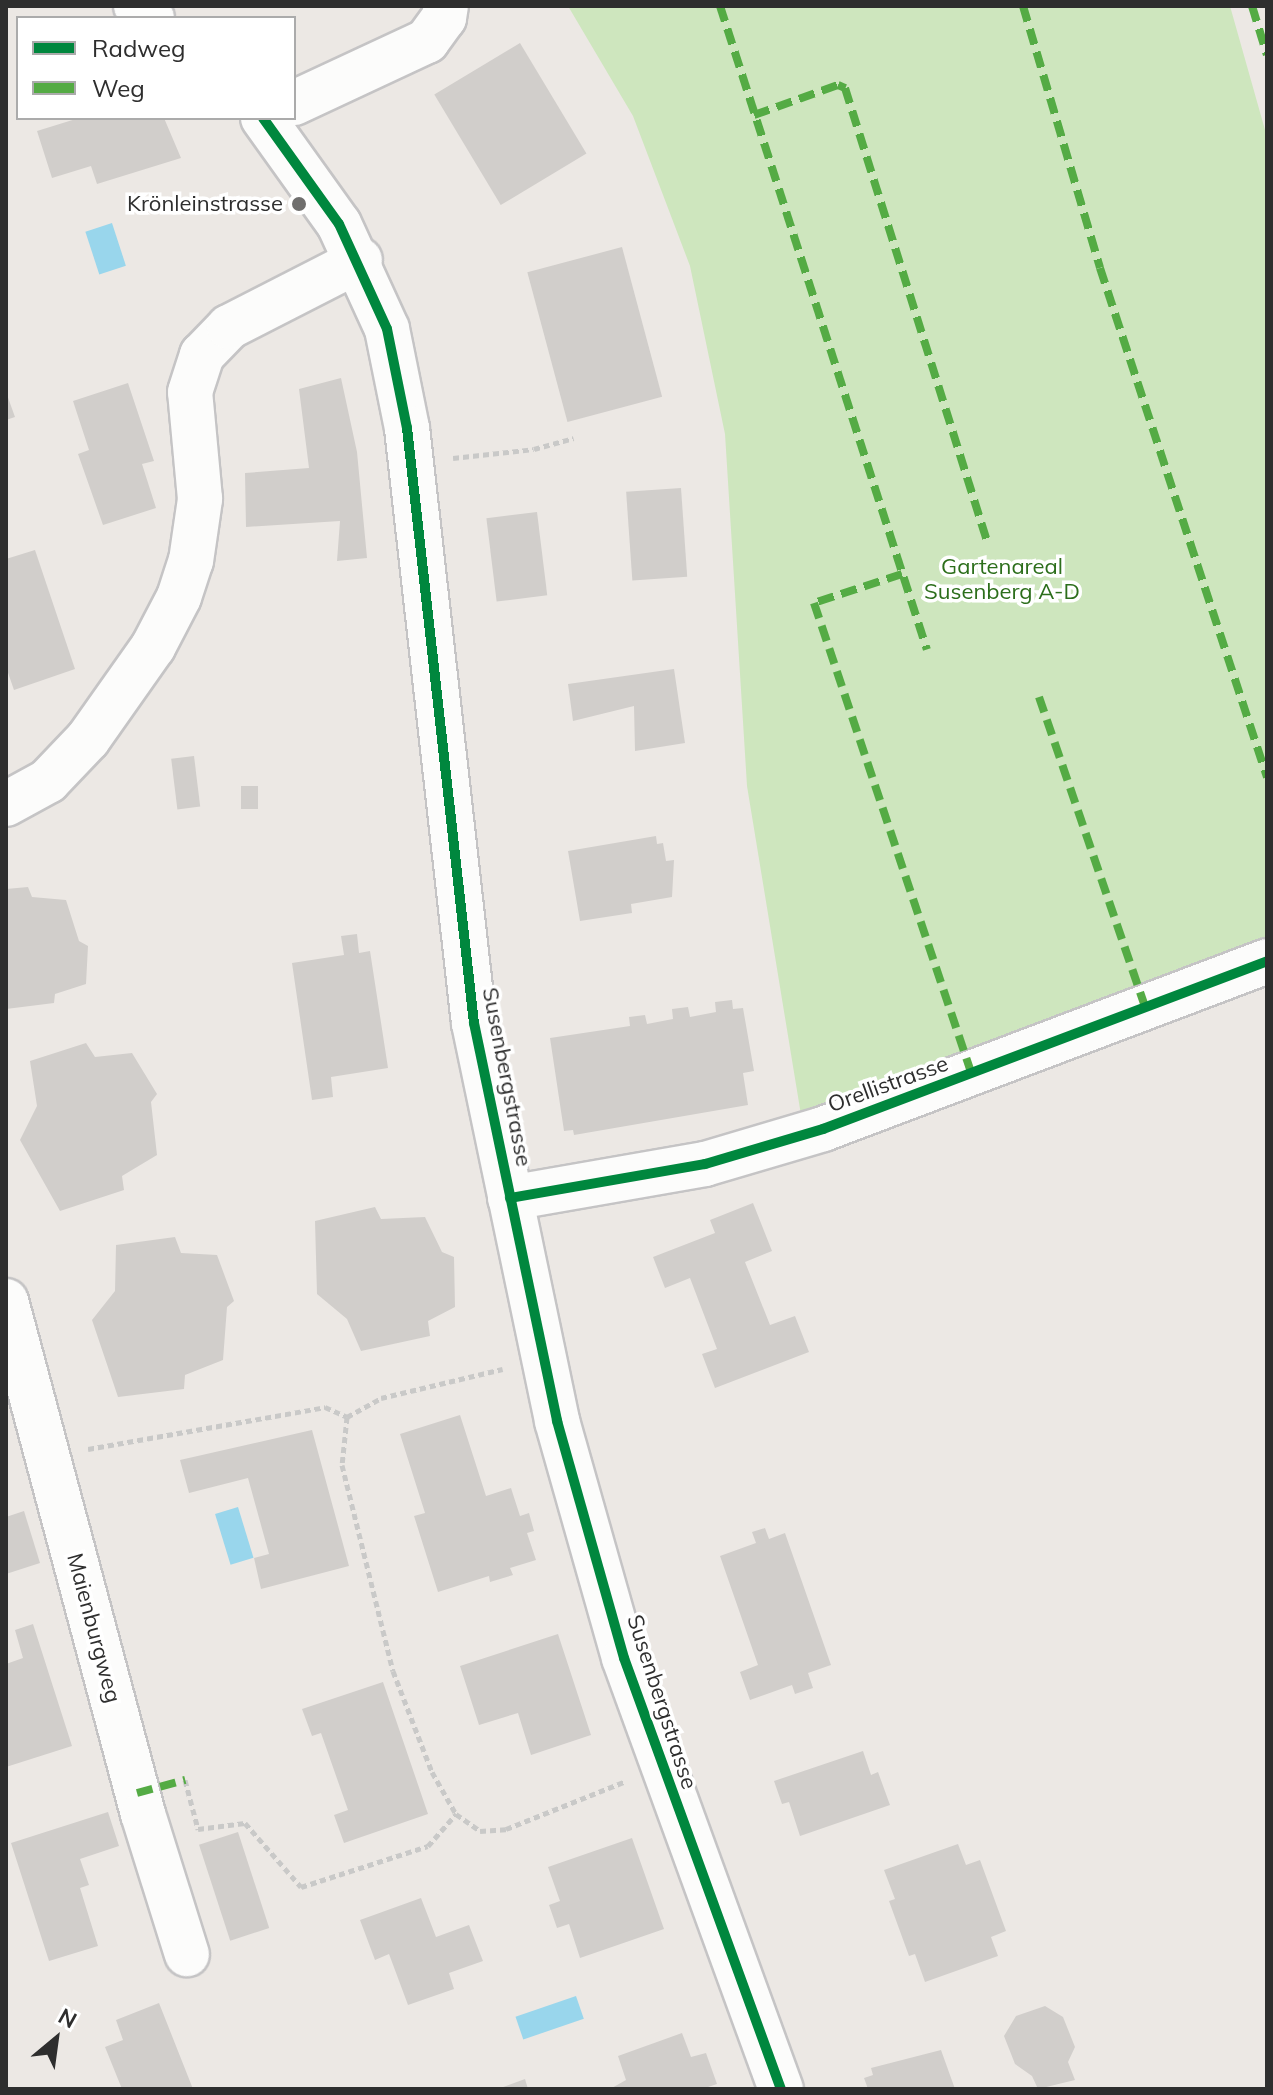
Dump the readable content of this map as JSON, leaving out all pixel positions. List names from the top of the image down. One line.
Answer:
{"streets":{"street":["Susenbergstrasse","Orellistrasse","Maienburgweg"]},"crossings":[["Susenbergstrasse","Orellistrasse"]],"parks":["Gartenareal Susenberg A-D"],"places":["Krönleinstrasse"],"legend":["Radweg","Weg"],"north":"top right"}
